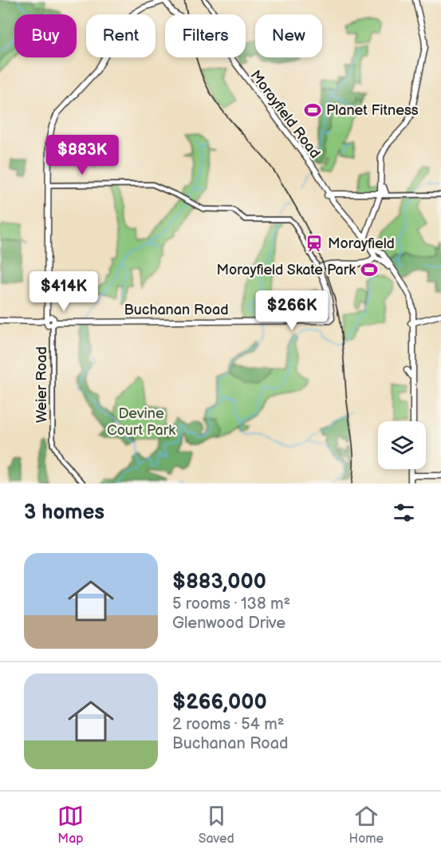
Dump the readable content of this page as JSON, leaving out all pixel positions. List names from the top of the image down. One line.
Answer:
{"streets":{"main road":["Morayfield Road","Buchanan Road"],"street":["Weier Road"]},"crossings":[["Buchanan Road","Weier Road"]],"parks":["Devine Court Park"],"places":{"sports":["Planet Fitness","Morayfield Skate Park"],"station":["Morayfield"]},"page":{"chip":["Buy","Rent","Filters","New"],"price":["$883K","$414K","$266K"],"heading":"3 homes","list":[{"name":"$883,000","note":"5 rooms · 138 m² · Glenwood Drive"},{"name":"$266,000","note":"2 rooms · 54 m² · Buchanan Road"}],"tabs":["Map","Saved","Home"]}}
